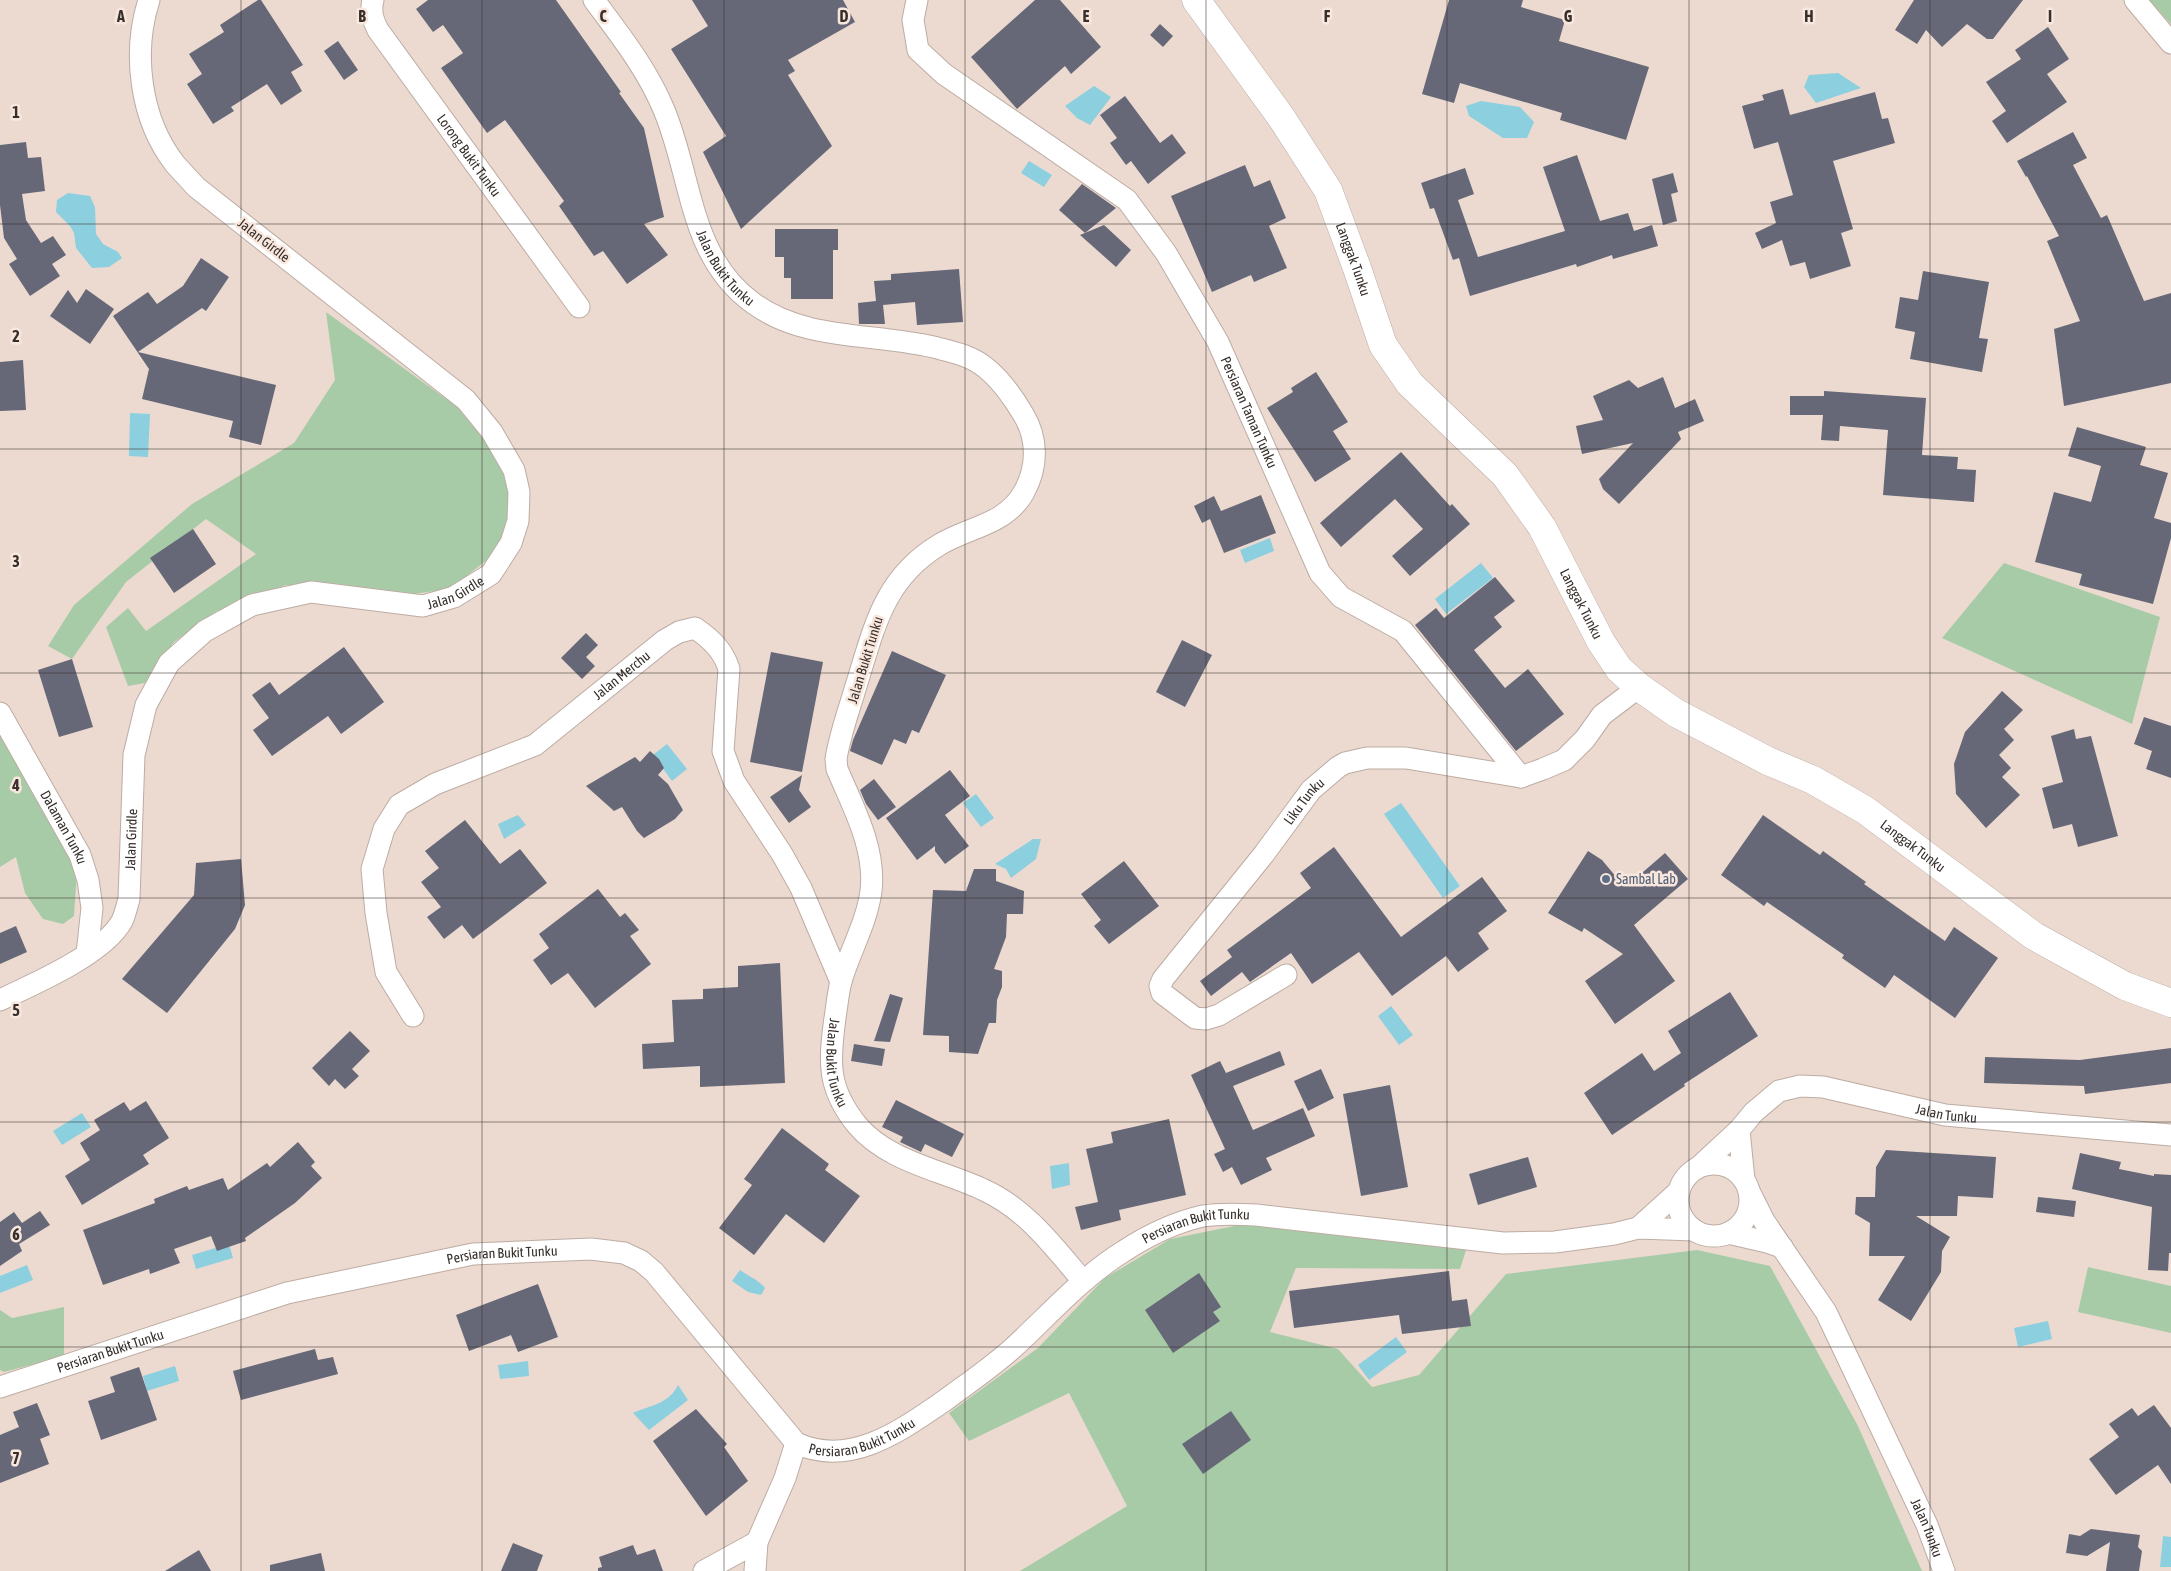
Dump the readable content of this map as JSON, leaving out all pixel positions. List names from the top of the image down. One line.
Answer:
{"streets":{"street":["Lorong Bukit Tunku","Jalan Girdle","Langgak Tunku","Jalan Bukit Tunku","Persiaran Taman Tunku","Jalan Merchu","Liku Tunku","Dalaman Tunku","Jalan Tunku","Persiaran Bukit Tunku"]},"crossings":[["Jalan Girdle","Dalaman Tunku"],["Langgak Tunku","Liku Tunku"],["Jalan Bukit Tunku","Jalan Merchu"],["Jalan Bukit Tunku","Persiaran Bukit Tunku"],["Persiaran Taman Tunku","Liku Tunku"],["Jalan Tunku","Persiaran Bukit Tunku"]],"places":["Sambal Lab"],"grid":{"columns":["A","B","C","D","E","F","G","H","I"],"rows":["1","2","3","4","5","6","7"]}}
